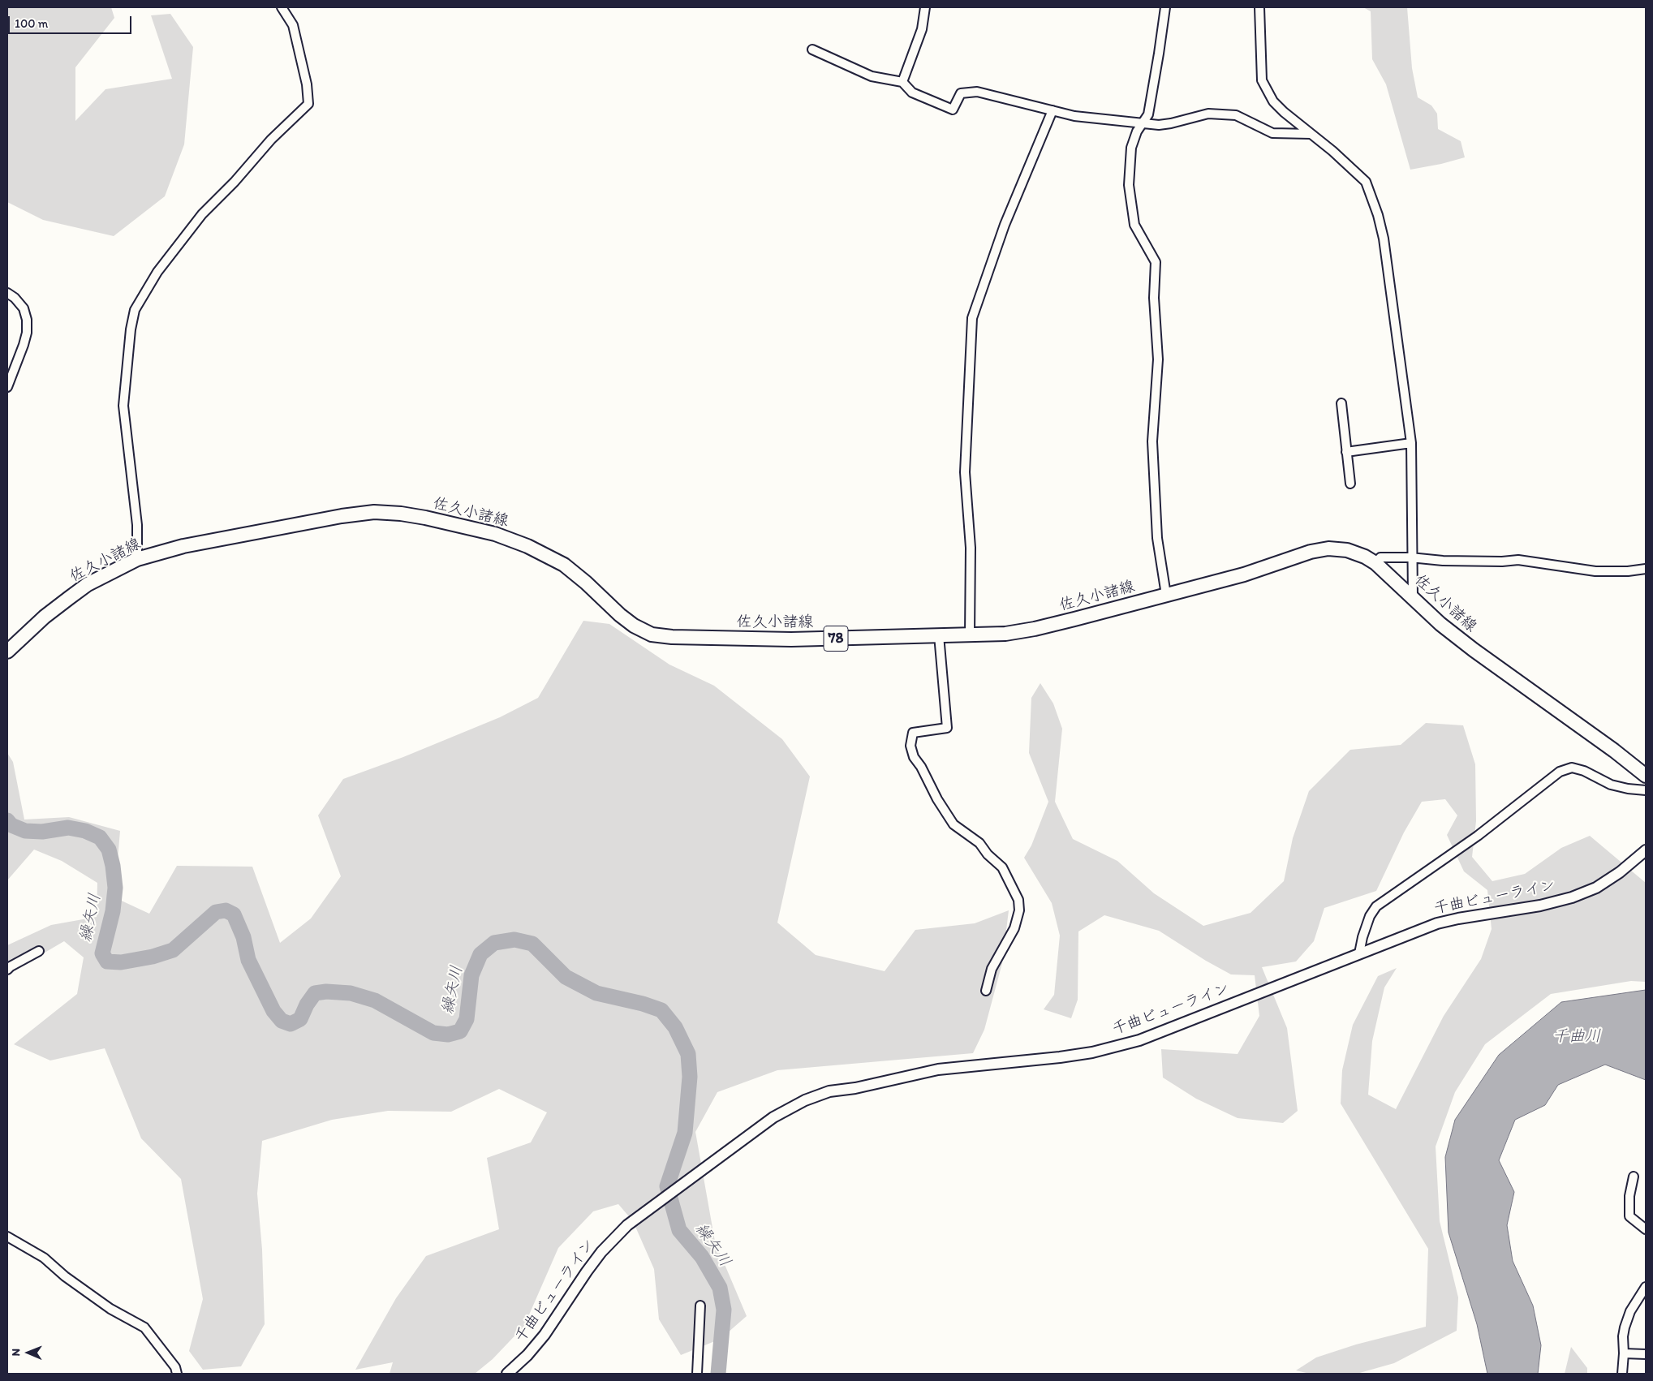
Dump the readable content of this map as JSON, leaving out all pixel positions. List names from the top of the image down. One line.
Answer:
{"streets":{"main road":["佐久小諸線","78"],"street":["千曲ビューライン"]},"water":["繰矢川","千曲川"],"scale_bar":"100 m","north":"left"}
